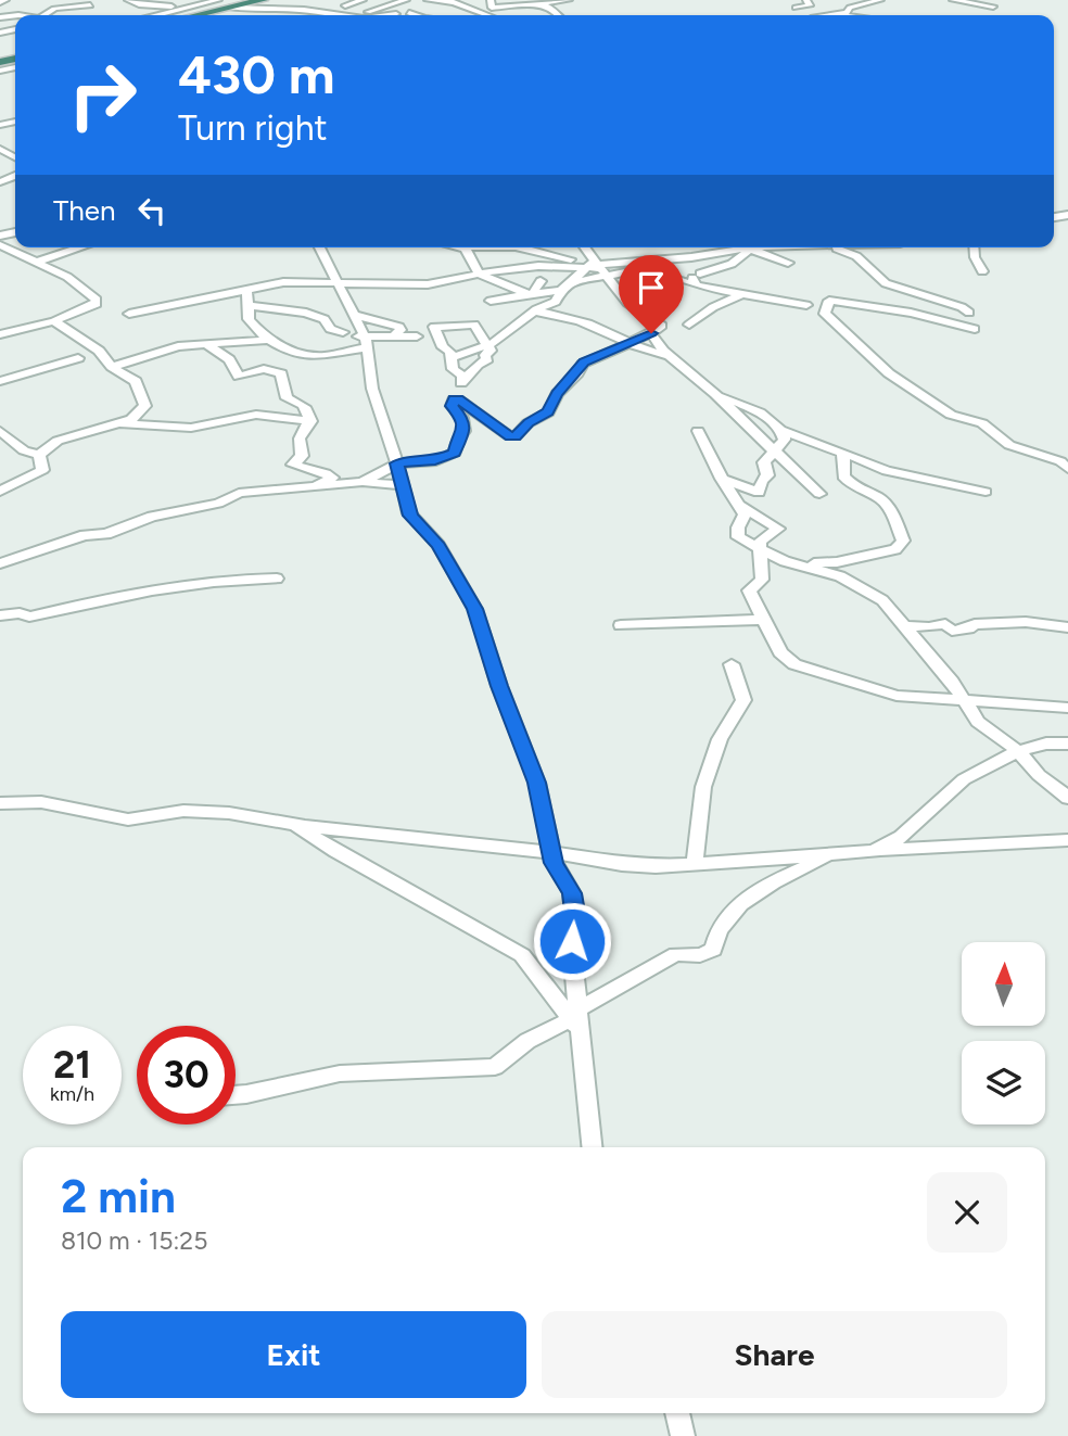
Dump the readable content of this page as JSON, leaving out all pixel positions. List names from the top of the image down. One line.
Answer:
{"north":"top","page":{"turn":["430 m","Turn right"],"then":"Then","speed":"21 km/h","limit":"30","heading":["2 min","810 m · 15:25"],"buttons":["Exit","Share"]}}
